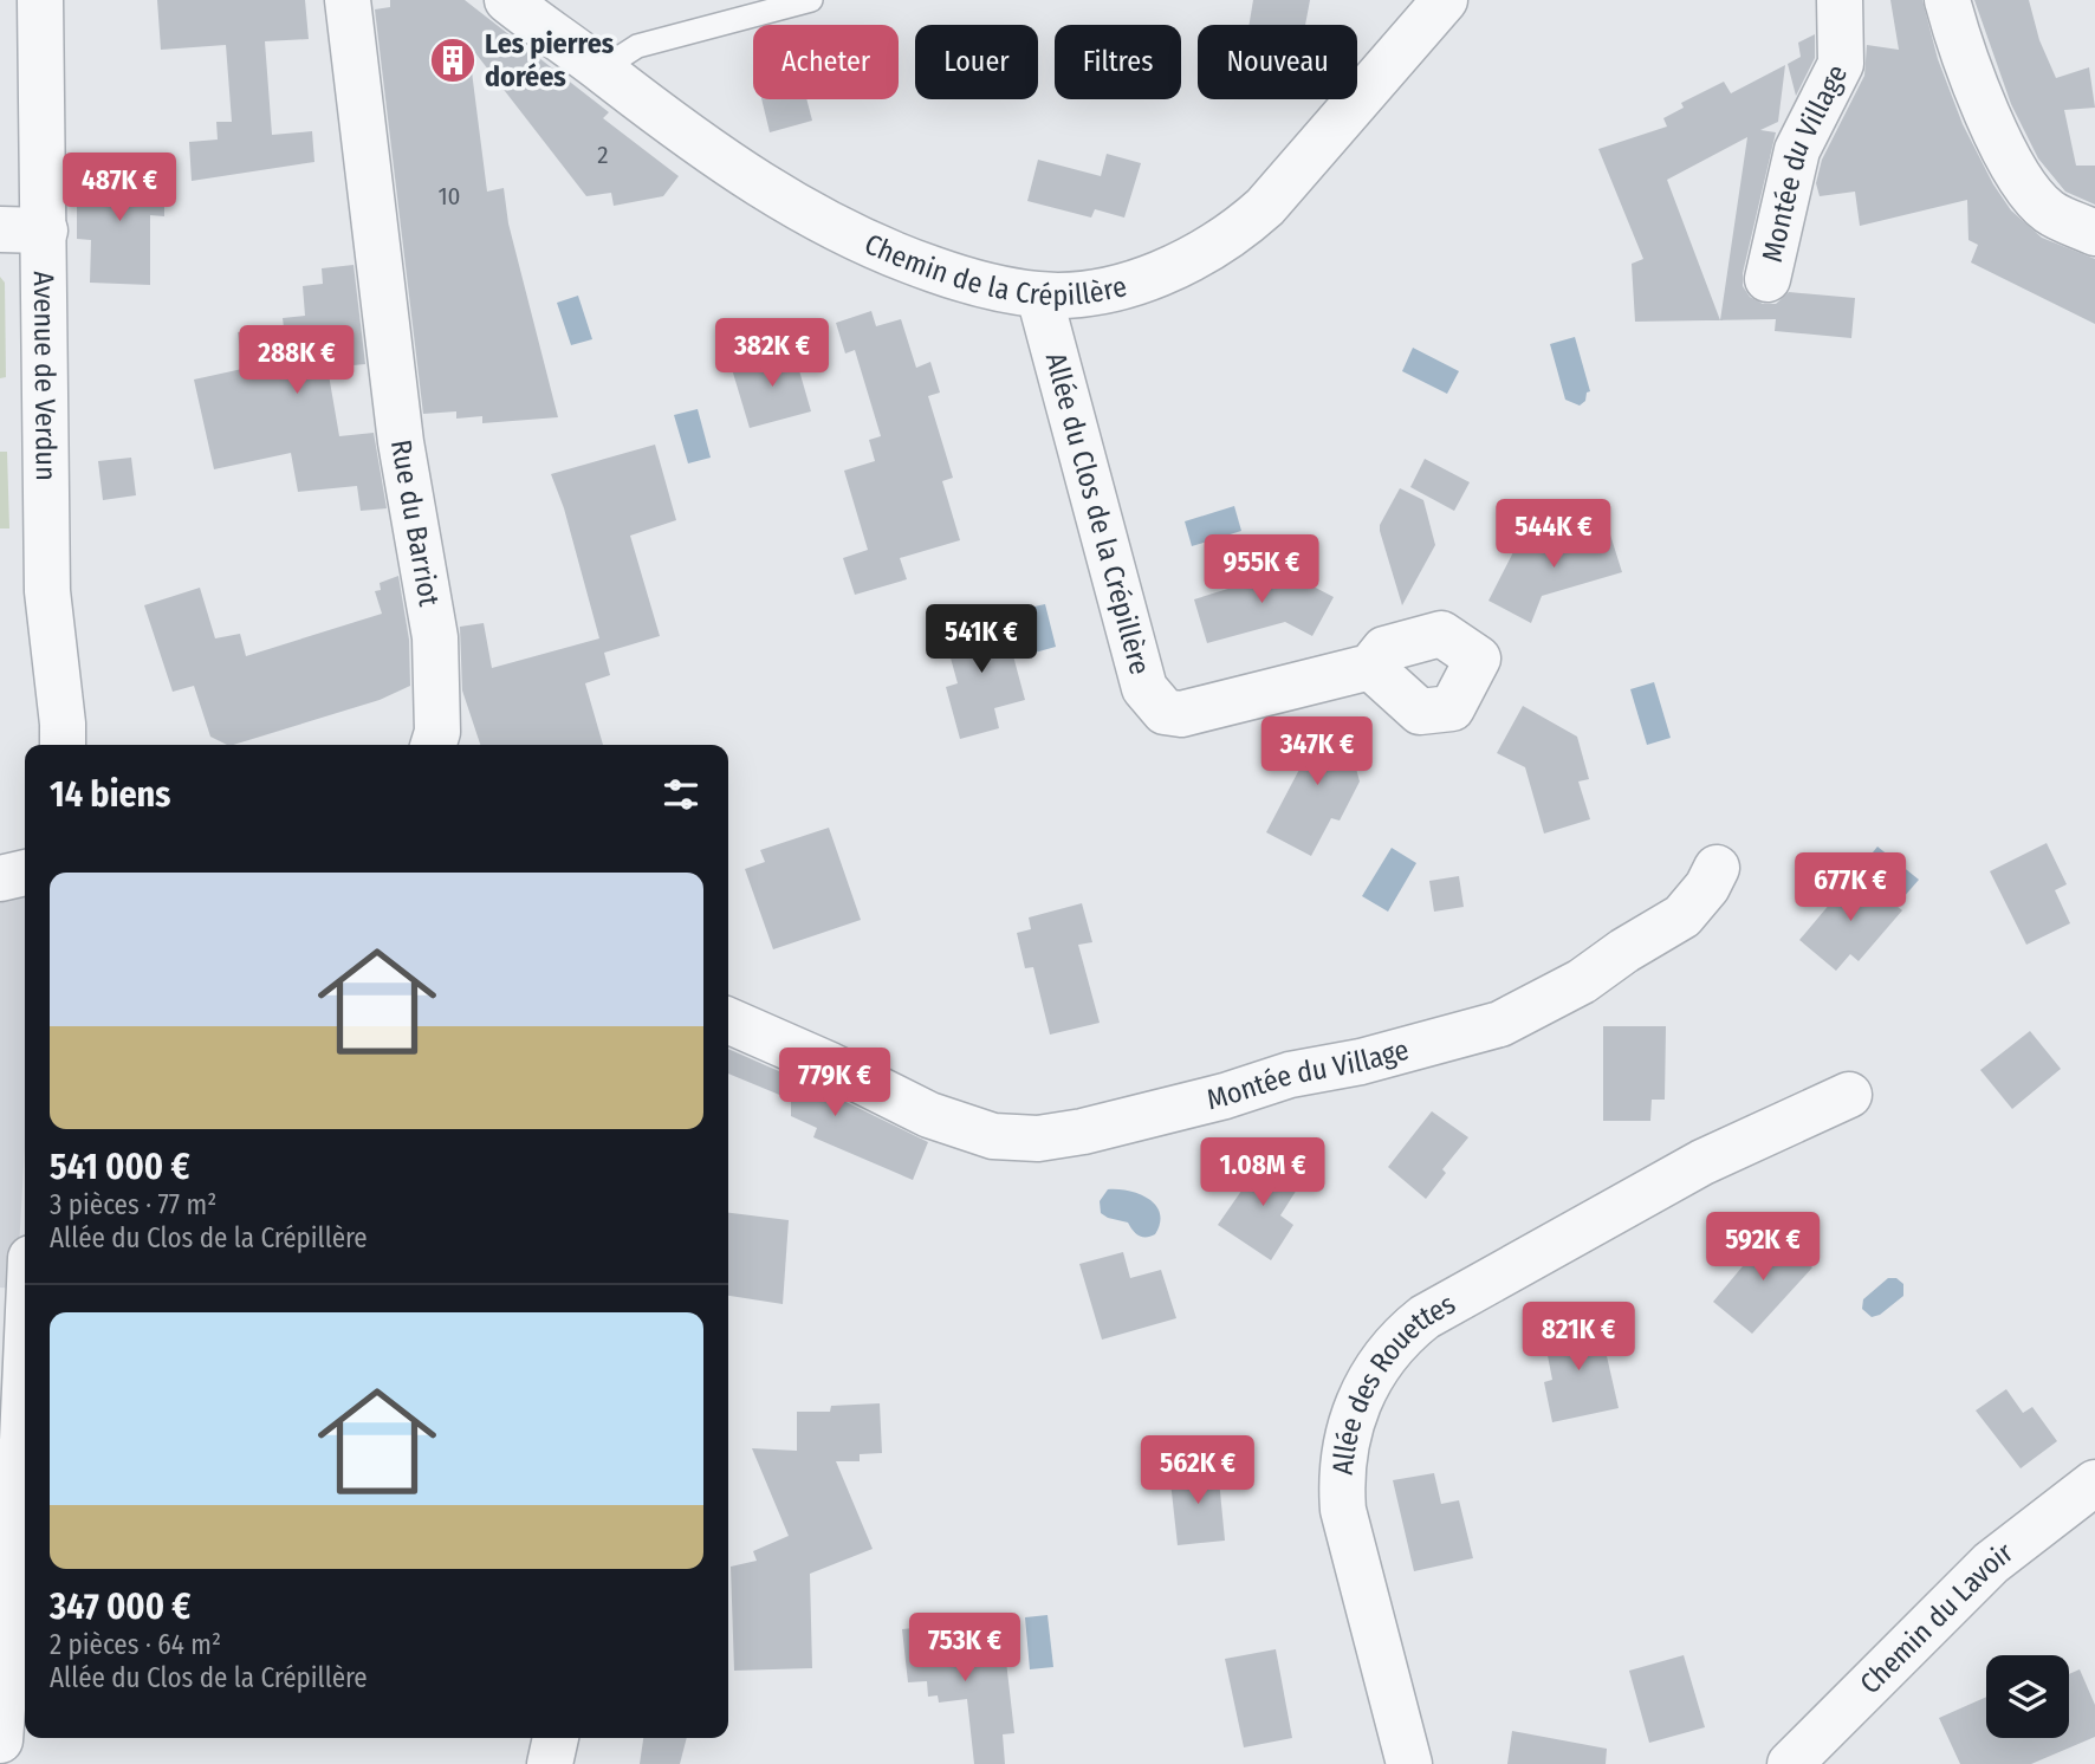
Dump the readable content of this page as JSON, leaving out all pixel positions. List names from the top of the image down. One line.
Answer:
{"streets":{"street":["Montée du Village","Chemin de la Crépillère","Avenue de Verdun","Allée du Clos de la Crépillère","Rue du Barriot","Allée des Rouettes","Chemin du Lavoir"]},"crossings":[["Chemin de la Crépillère","Allée du Clos de la Crépillère"]],"places":{"building":["Les pierres dorées"]},"house_numbers":["2","10"],"page":{"chip":["Acheter","Louer","Filtres","Nouveau"],"price":["487K €","382K €","288K €","544K €","955K €","541K €","347K €","677K €","779K €","1.08M €","592K €","821K €","562K €","753K €"],"heading":"14 biens","list":[{"name":"541 000 €","note":"3 pièces · 77 m² · Allée du Clos de la Crépillère"},{"name":"347 000 €","note":"2 pièces · 64 m² · Allée du Clos de la Crépillère"}]}}
